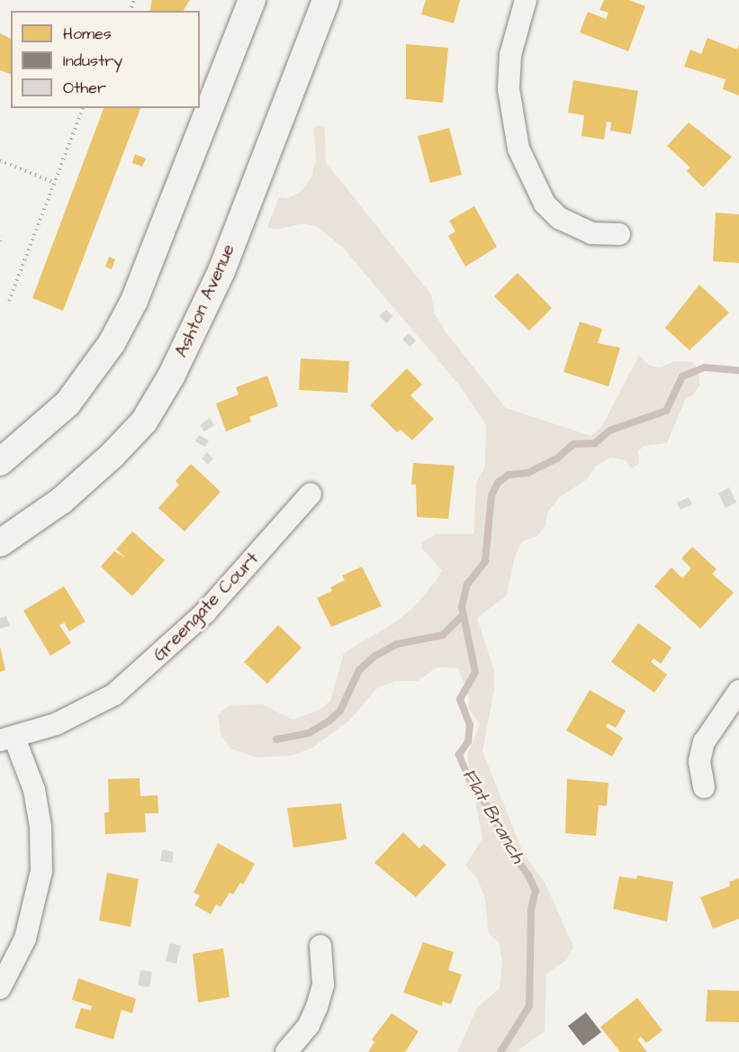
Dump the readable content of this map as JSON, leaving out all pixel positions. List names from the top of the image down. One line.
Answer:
{"streets":{"street":["Ashton Avenue","Greengate Court"]},"water":["Flat Branch"],"legend":["Homes","Industry","Other"]}
